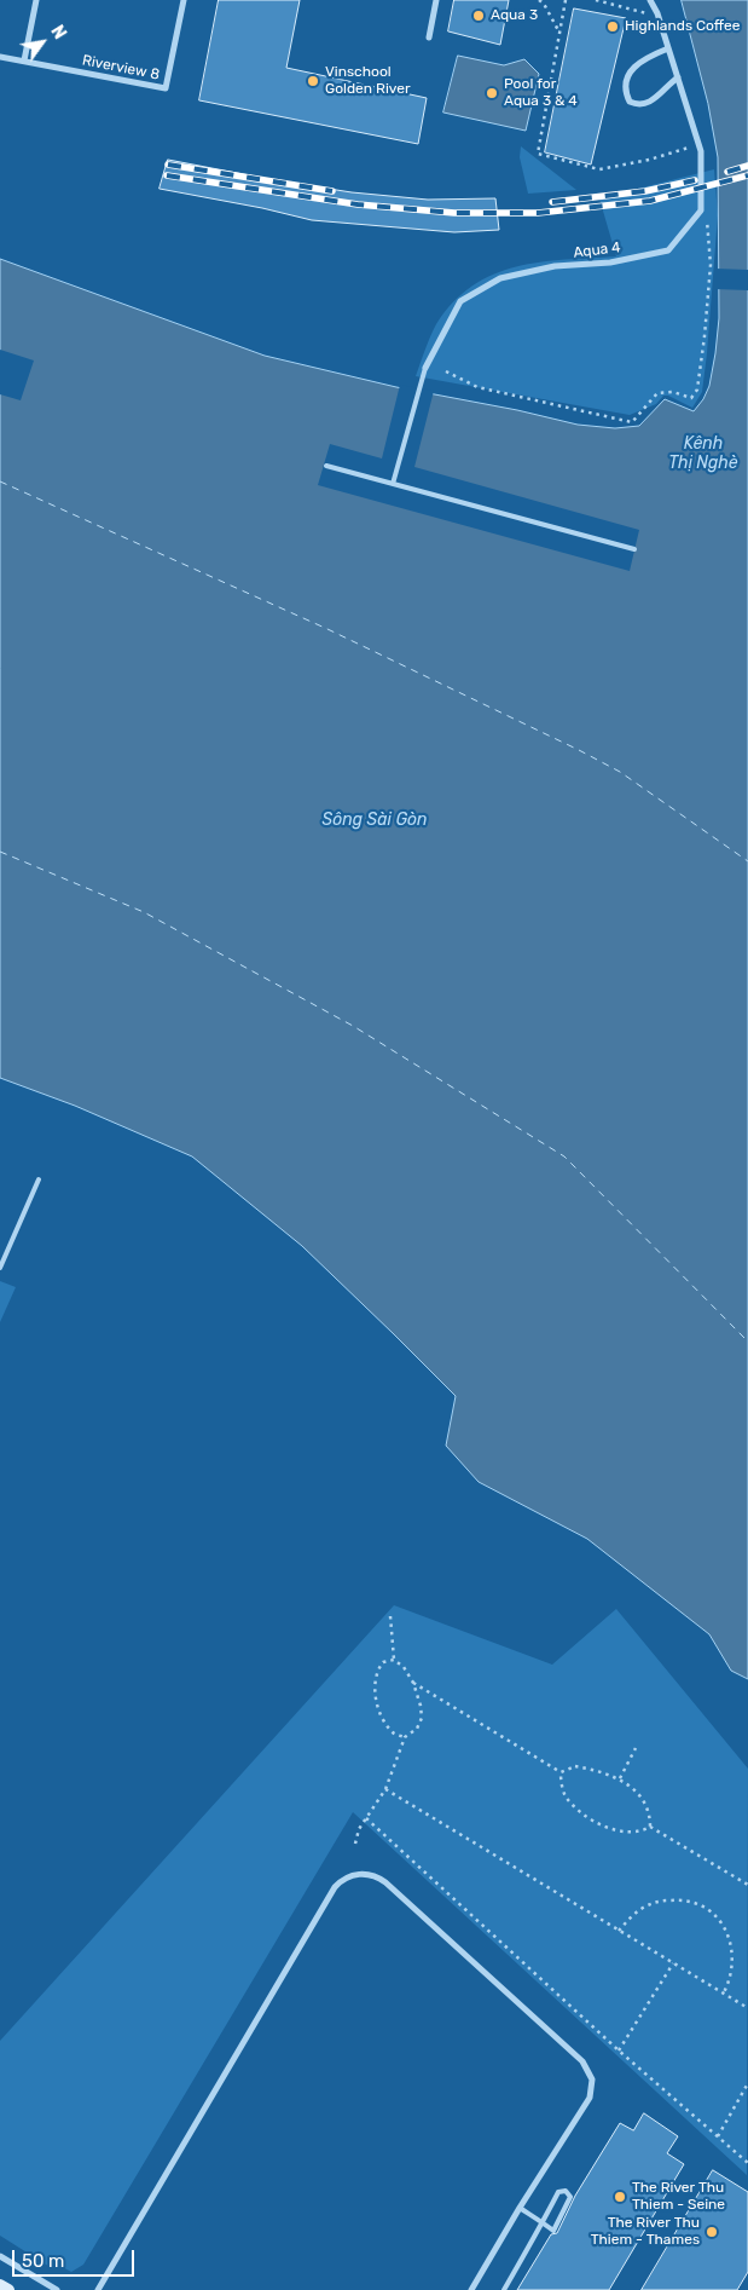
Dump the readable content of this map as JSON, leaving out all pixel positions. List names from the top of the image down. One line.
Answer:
{"streets":{"street":["Riverview 8","Aqua 4"]},"water":["Kênh Thị Nghè","Sông Sài Gòn"],"places":["Aqua 3","Highlands Coffee","Vinschool Golden River","Pool for Aqua 3 & 4","The River Thu Thiem - Seine","The River Thu Thiem - Thames"],"scale_bar":"50 m","north":"top right"}
